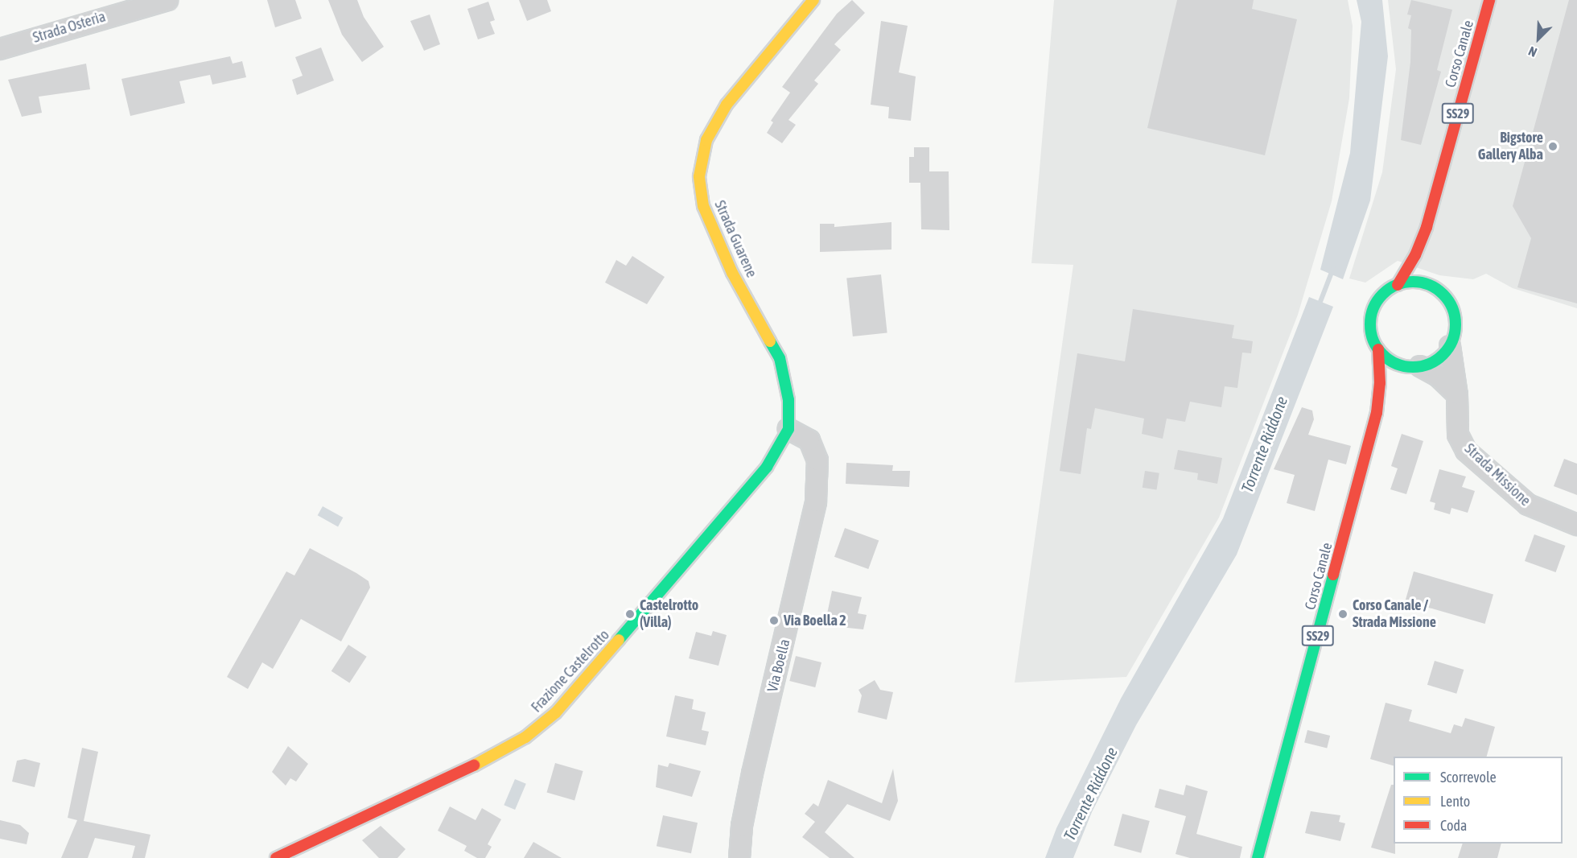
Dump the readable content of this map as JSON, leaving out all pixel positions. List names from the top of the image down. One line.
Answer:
{"streets":{"main road":["Corso Canale","SS29","Strada Guarene","Frazione Castelrotto"],"street":["Strada Osteria","Strada Missione","Via Boella"]},"crossings":[["Corso Canale","Strada Missione"],["Strada Guarene","Via Boella"],["Strada Guarene","Frazione Castelrotto"],["Via Boella","Frazione Castelrotto"]],"water":["Torrente Riddone"],"places":["Bigstore Gallery Alba","Castelrotto (Villa)","Corso Canale / Strada Missione","Via Boella 2"],"legend":["Scorrevole","Lento","Coda"],"north":"bottom left"}
